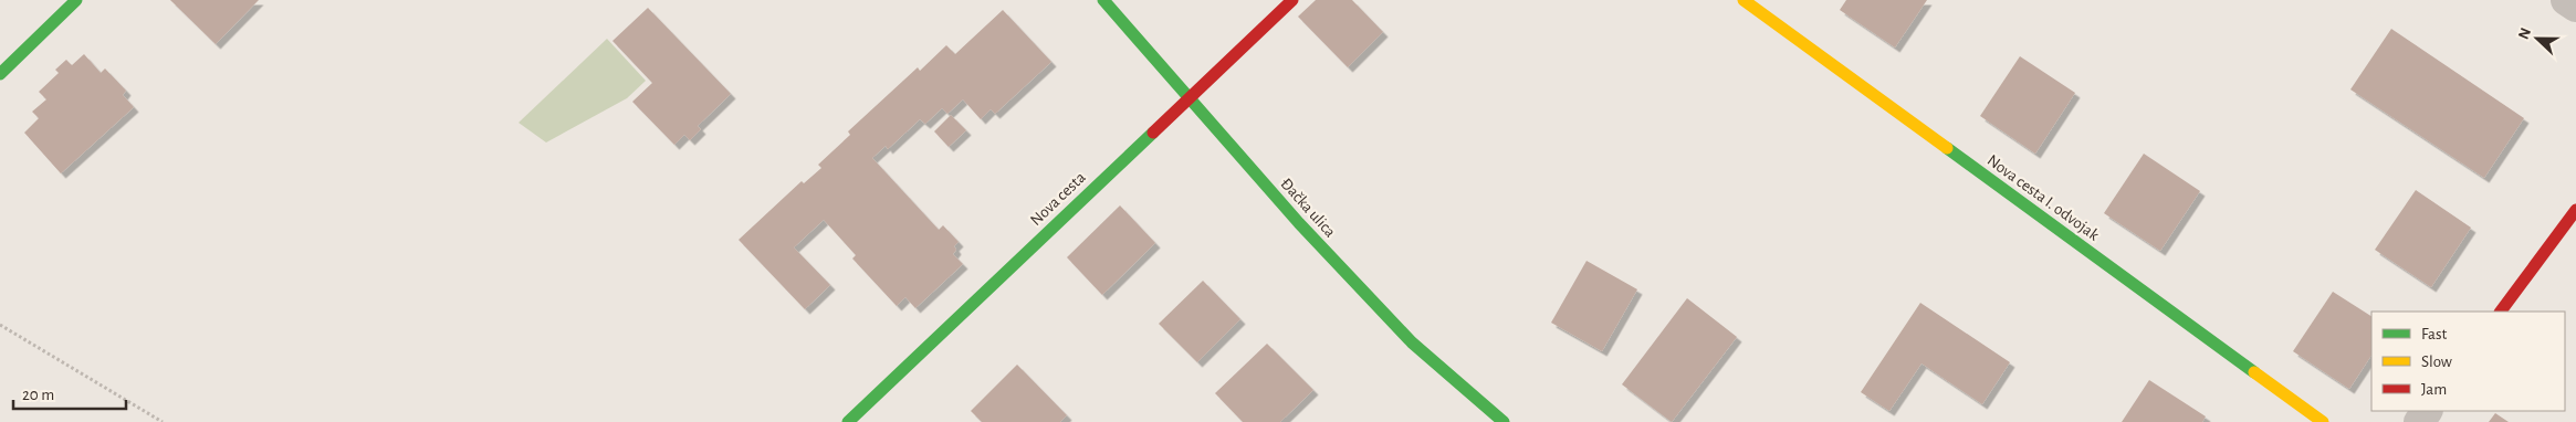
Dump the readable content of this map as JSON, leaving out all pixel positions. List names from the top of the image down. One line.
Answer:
{"streets":{"street":["Nova cesta I. odvojak","Nova cesta","Đačka ulica"]},"crossings":[["Nova cesta","Đačka ulica"]],"legend":["Fast","Slow","Jam"],"scale_bar":"20 m","north":"left"}
